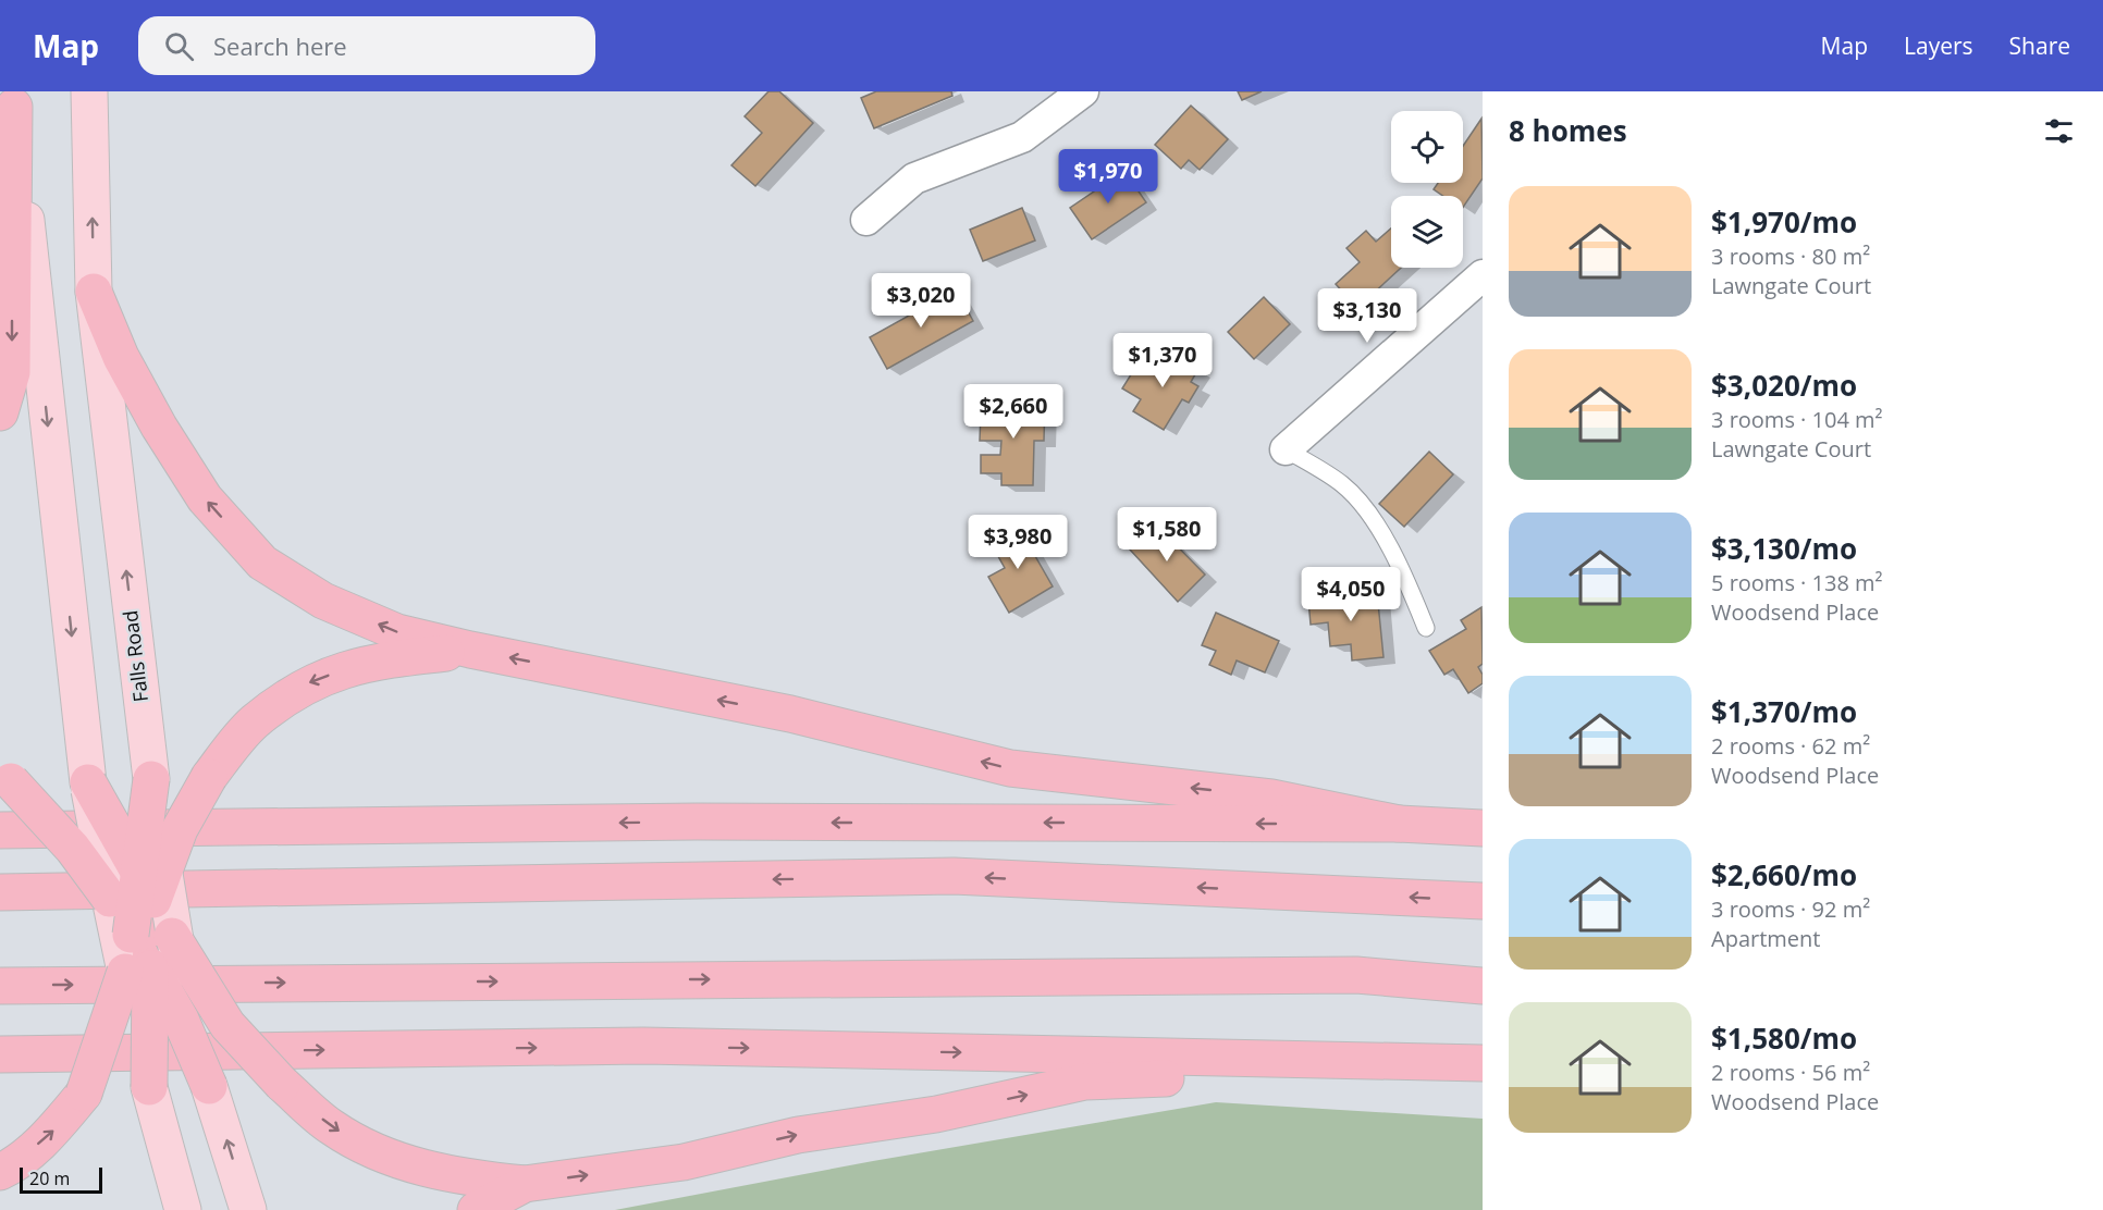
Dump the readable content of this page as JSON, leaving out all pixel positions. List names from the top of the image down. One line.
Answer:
{"streets":{"main road":["Falls Road"]},"scale_bar":"20 m","page":{"header":"Map","search":"Search here","nav":["Map","Layers","Share"],"heading":"8 homes","price":["$1,970","$3,020","$3,130","$1,370","$2,660","$1,580","$3,980","$4,050"],"list":[{"name":"$1,970/mo","note":"3 rooms · 80 m² · Lawngate Court"},{"name":"$3,020/mo","note":"3 rooms · 104 m² · Lawngate Court"},{"name":"$3,130/mo","note":"5 rooms · 138 m² · Woodsend Place"},{"name":"$1,370/mo","note":"2 rooms · 62 m² · Woodsend Place"},{"name":"$2,660/mo","note":"3 rooms · 92 m² · Apartment"},{"name":"$1,580/mo","note":"2 rooms · 56 m² · Woodsend Place"}],"scale":"20 m"}}
